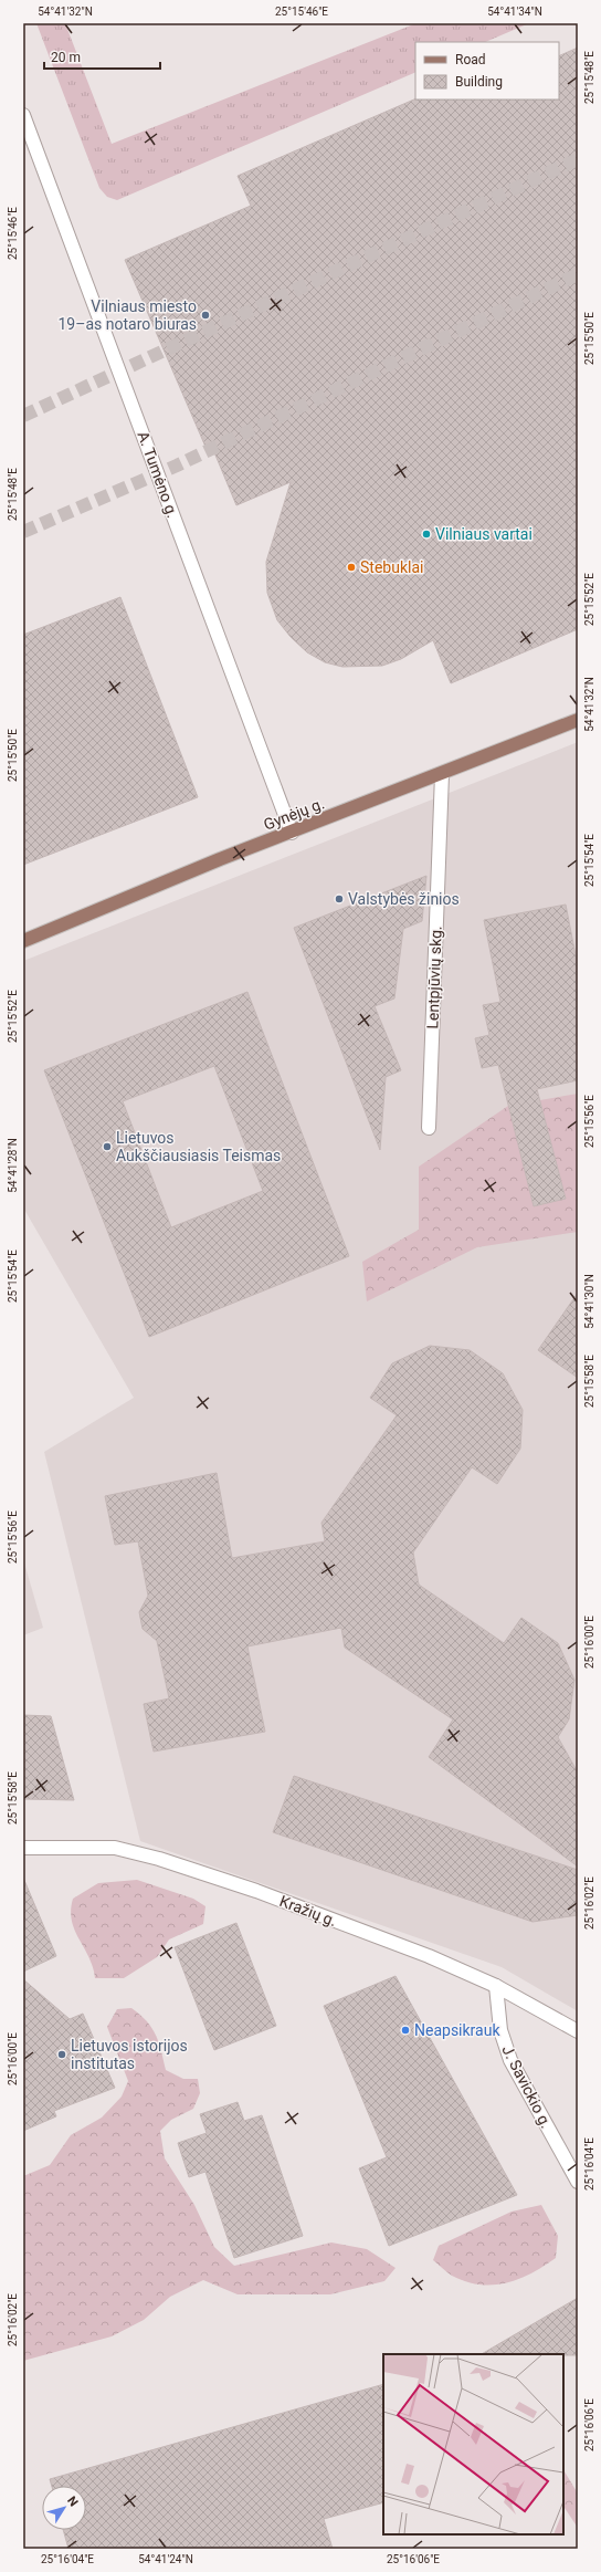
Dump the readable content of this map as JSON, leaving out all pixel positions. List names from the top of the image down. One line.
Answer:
{"streets":{"main road":["Gynėjų g."],"street":["A. Tumėno g.","Lentpjūvių skg.","Kražių g.","J. Savickio g."]},"crossings":[["A. Tumėno g.","Gynėjų g."],["Gynėjų g.","Lentpjūvių skg."],["Kražių g.","J. Savickio g."]],"places":["Vilniaus miesto 19–as notaro biuras","Vilniaus vartai","Stebuklai","Valstybės žinios","Lietuvos Aukščiausiasis Teismas","Neapsikrauk","Lietuvos istorijos institutas"],"legend":["Road","Building"],"scale_bar":"20 m","north":"top right","coordinates":["54°41'32\"N","25°15'46\"E","54°41'34\"N","25°15'48\"E","25°15'50\"E","25°15'52\"E","25°15'54\"E","25°15'56\"E","54°41'28\"N","54°41'30\"N","25°15'58\"E","25°16'00\"E","25°16'02\"E","25°16'04\"E","25°16'06\"E","54°41'24\"N"]}
